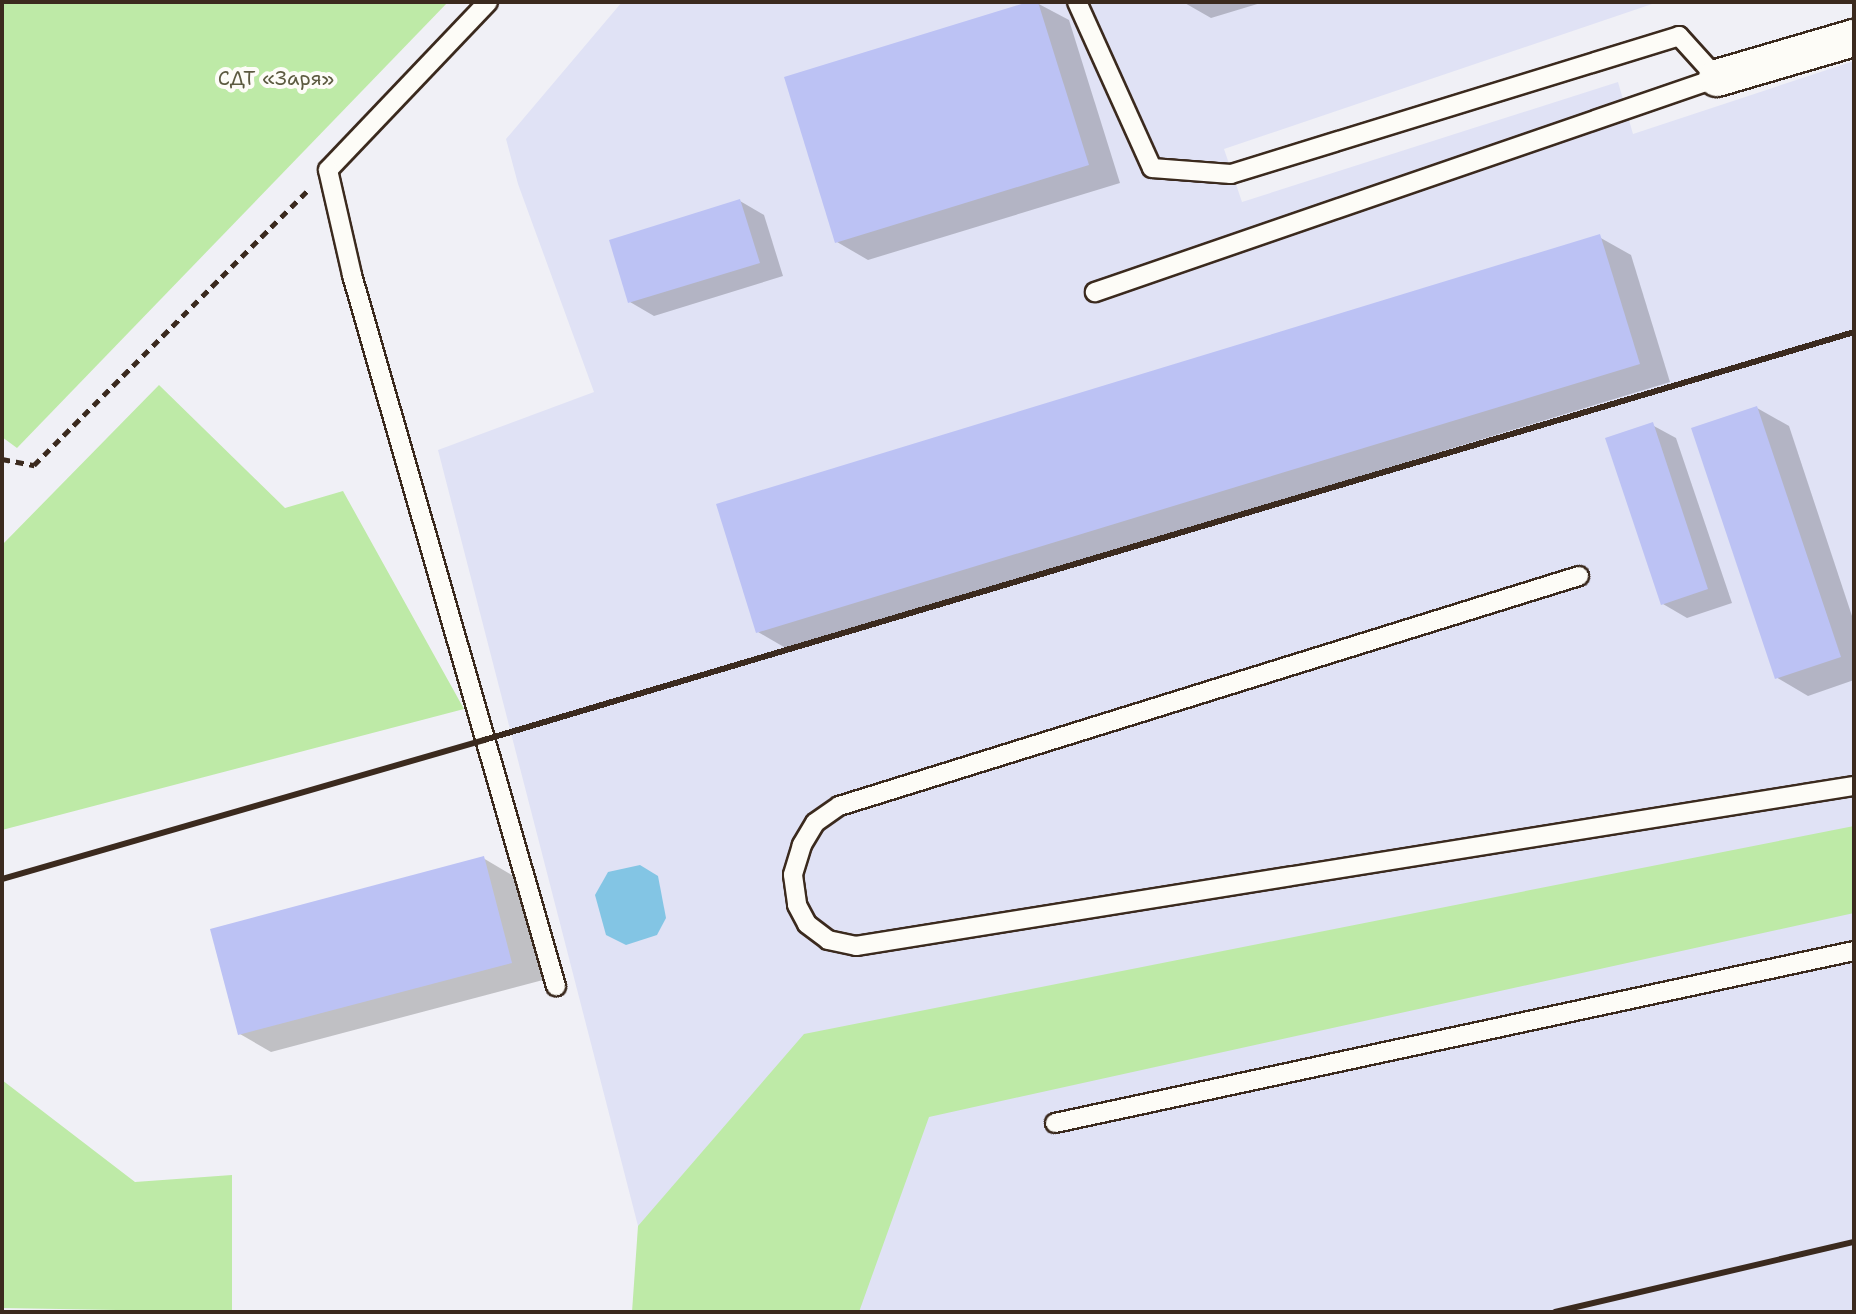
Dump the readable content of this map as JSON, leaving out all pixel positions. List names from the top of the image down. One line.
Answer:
{"parks":["СДТ «Заря»"]}
